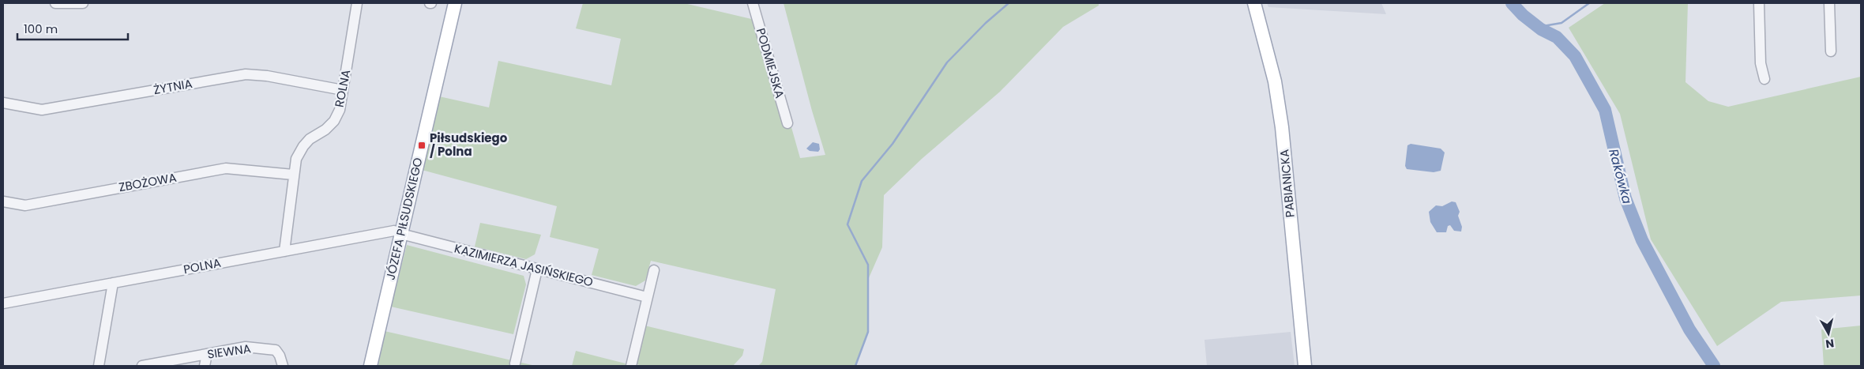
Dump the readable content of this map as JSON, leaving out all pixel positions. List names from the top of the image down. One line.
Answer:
{"streets":{"main road":["PABIANICKA","JÓZEFA PIŁSUDSKIEGO"],"street":["PODMIEJSKA","ŻYTNIA","ROLNA","ZBOŻOWA","KAZIMIERZA JASIŃSKIEGO","POLNA","SIEWNA"]},"crossings":[["ŻYTNIA","ROLNA"],["ROLNA","ZBOŻOWA"],["ROLNA","POLNA"],["JÓZEFA PIŁSUDSKIEGO","KAZIMIERZA JASIŃSKIEGO"],["JÓZEFA PIŁSUDSKIEGO","POLNA"],["KAZIMIERZA JASIŃSKIEGO","POLNA"]],"water":["Rakówka"],"places":{"transit":["Piłsudskiego / Polna"]},"scale_bar":"100 m","north":"bottom"}
